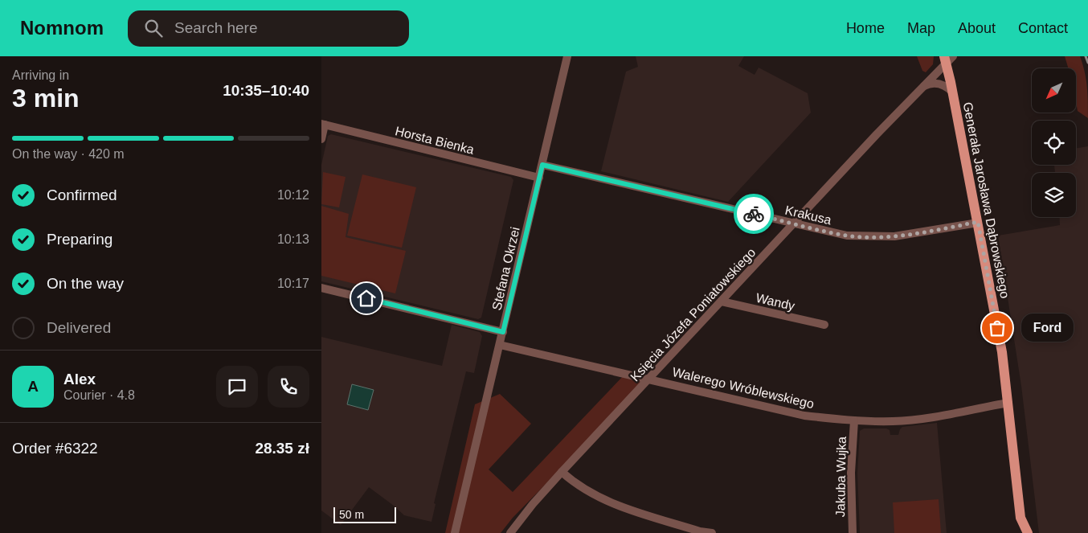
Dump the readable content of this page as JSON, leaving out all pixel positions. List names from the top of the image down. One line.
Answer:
{"streets":{"main road":["Generała Jarosława Dąbrowskiego"],"street":["Horsta Bienka","Krakusa","Stefana Okrzei","Wandy","Księcia Józefa Poniatowskiego","Walerego Wróblewskiego","Jakuba Wujka"]},"crossings":[["Horsta Bienka","Stefana Okrzei"],["Generała Jarosława Dąbrowskiego","Krakusa"],["Generała Jarosława Dąbrowskiego","Księcia Józefa Poniatowskiego"],["Generała Jarosława Dąbrowskiego","Walerego Wróblewskiego"],["Krakusa","Stefana Okrzei"],["Krakusa","Księcia Józefa Poniatowskiego"],["Stefana Okrzei","Walerego Wróblewskiego"],["Wandy","Księcia Józefa Poniatowskiego"],["Księcia Józefa Poniatowskiego","Walerego Wróblewskiego"],["Walerego Wróblewskiego","Jakuba Wujka"]],"places":["Ford"],"scale_bar":"50 m","north":"bottom left","page":{"header":"Nomnom","search":"Search here","nav":["Home","Map","About","Contact"],"heading":["3 min","Arriving in","10:35–10:40"],"panel":["Alex","Courier · 4.8","Order #6322","28.35 zł"],"bar":"On the way · 420 m","list":[["Confirmed","10:12"],["Preparing","10:13"],["On the way","10:17"],"Delivered"],"bubble":"Ford","round":"A","scale":"50 m"}}
